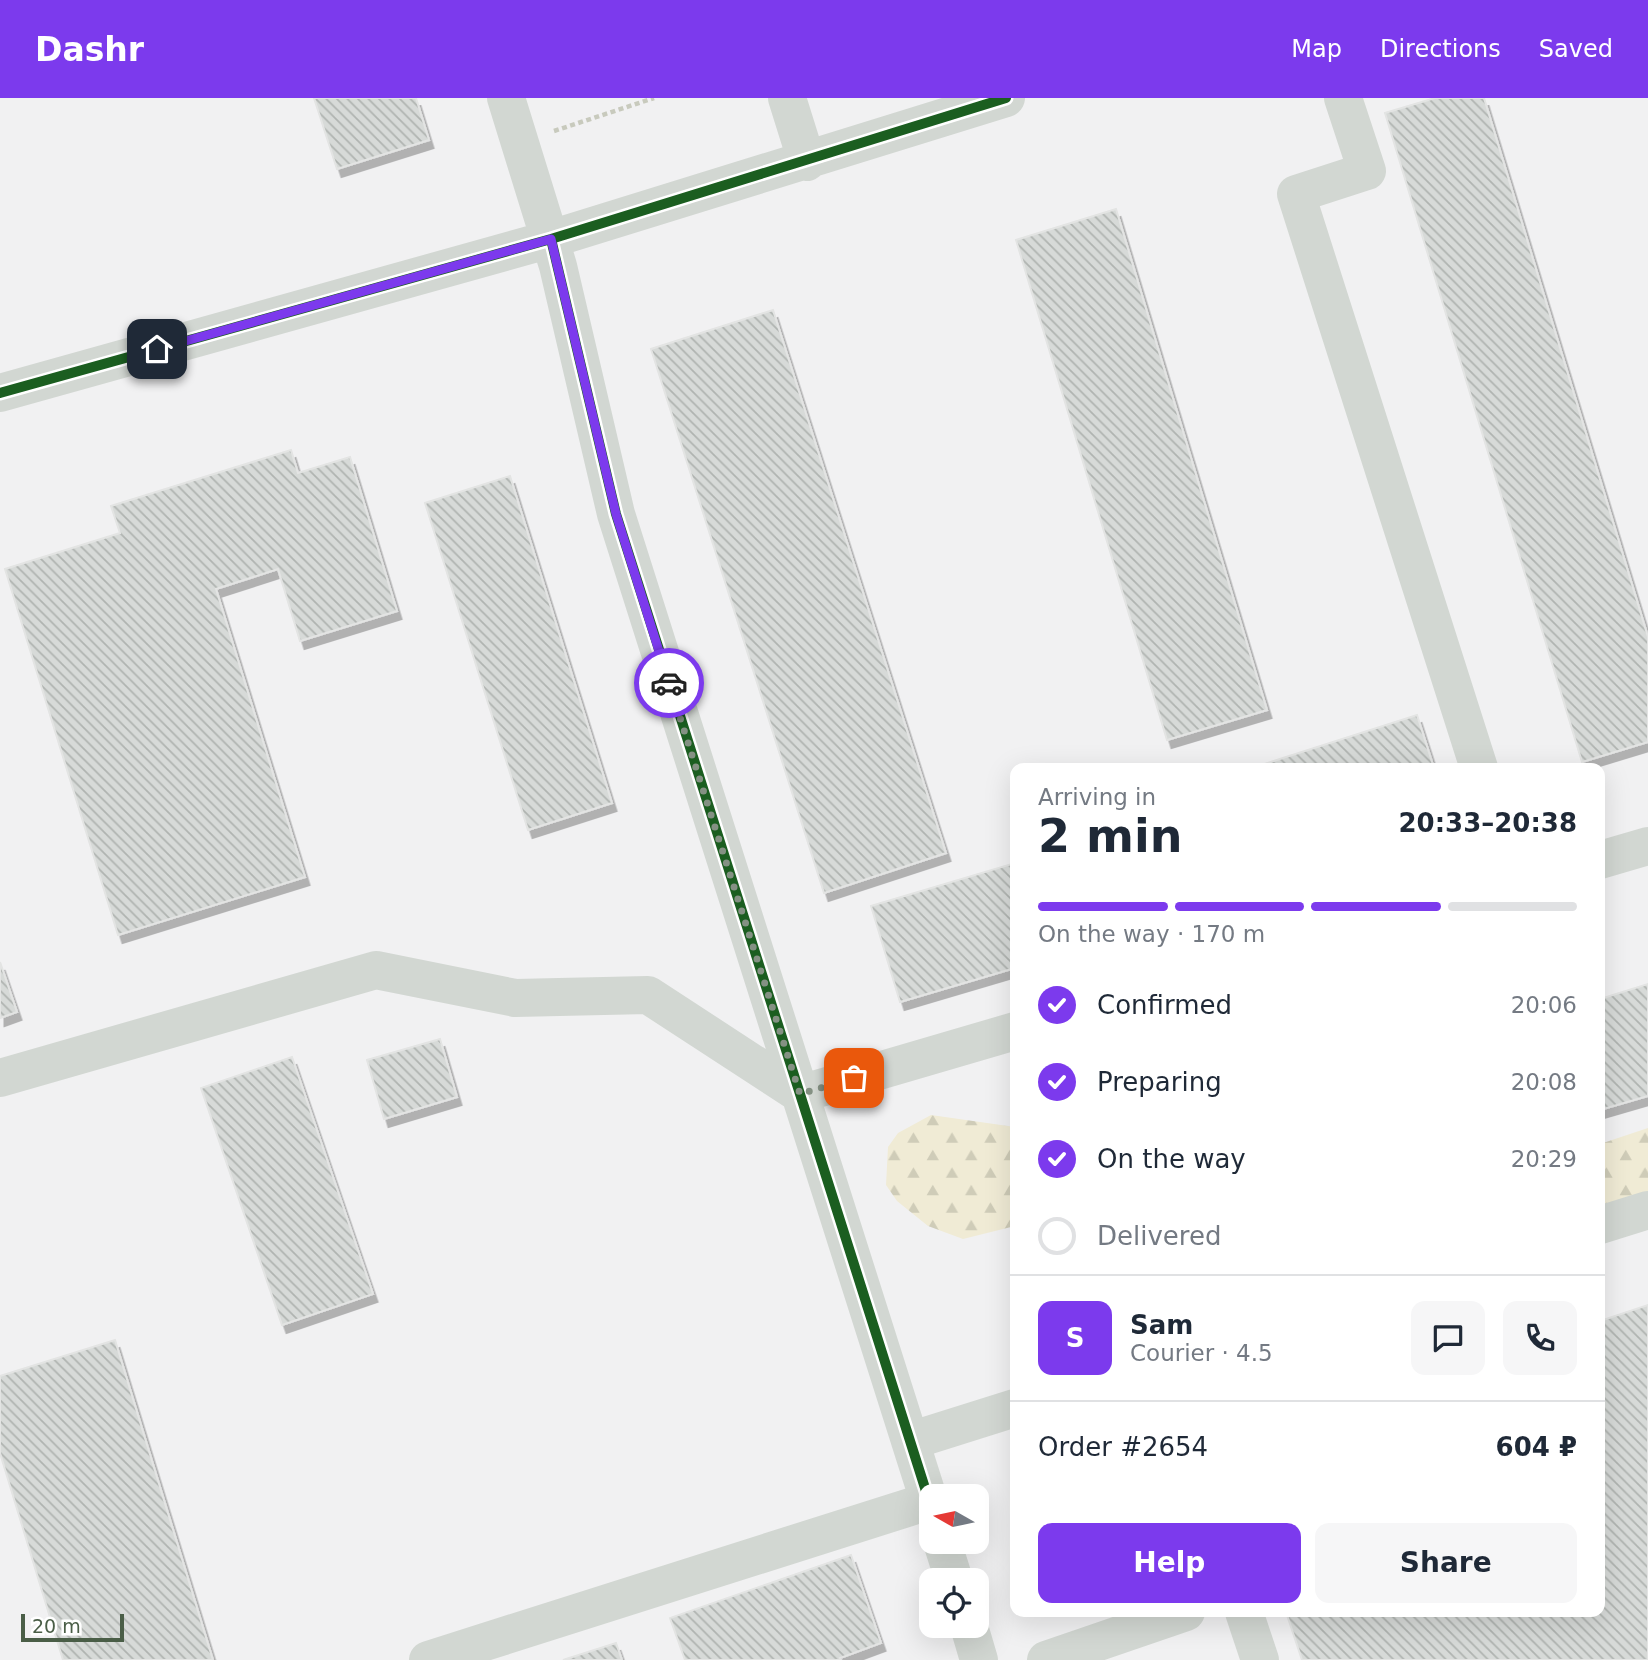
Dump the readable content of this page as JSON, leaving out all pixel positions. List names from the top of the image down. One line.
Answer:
{"scale_bar":"20 m","north":"left","page":{"header":"Dashr","nav":["Map","Directions","Saved"],"heading":["2 min","Arriving in","20:33–20:38"],"panel":["Sam","Courier · 4.5","Order #2654","604 ₽"],"bar":"On the way · 170 m","list":[["Confirmed","20:06"],["Preparing","20:08"],["On the way","20:29"],"Delivered"],"round":"S","buttons":["Help","Share"],"scale":"20 m"}}
